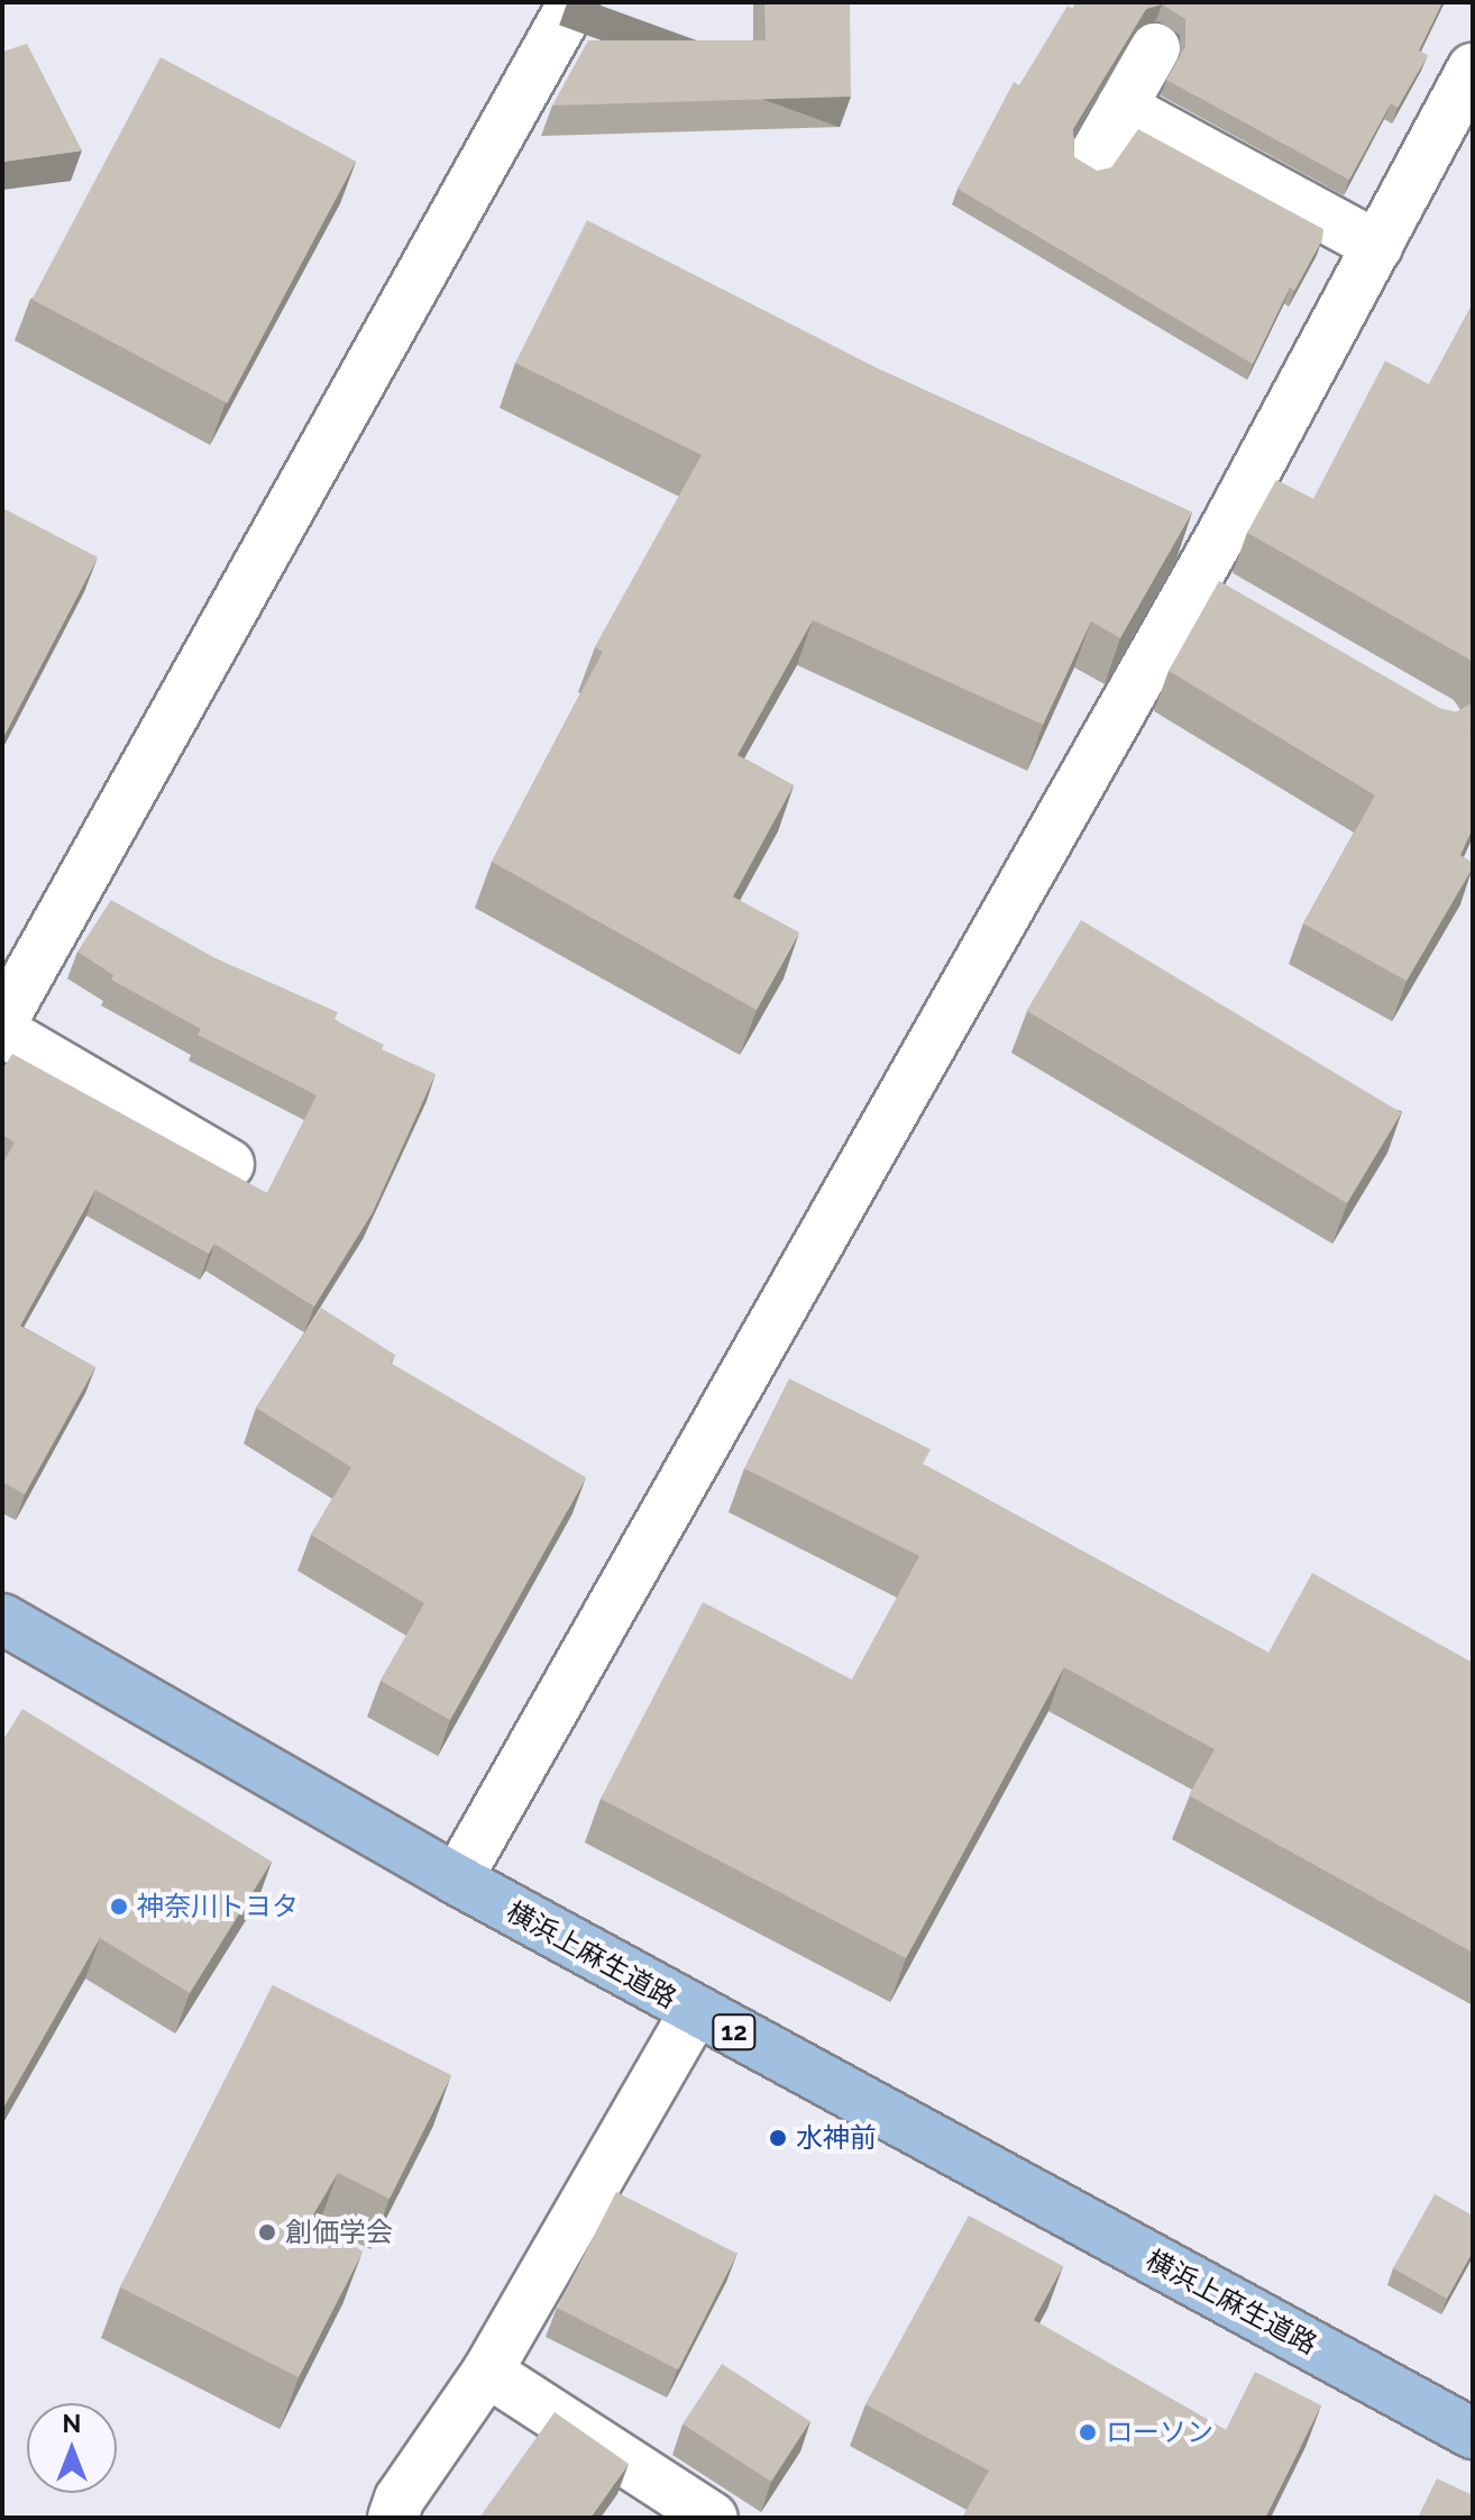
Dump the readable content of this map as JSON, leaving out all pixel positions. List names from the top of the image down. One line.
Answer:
{"streets":{"main road":["横浜上麻生道路","12"]},"places":["神奈川トヨタ","水神前","創価学会","ローソン"],"north":"top"}
